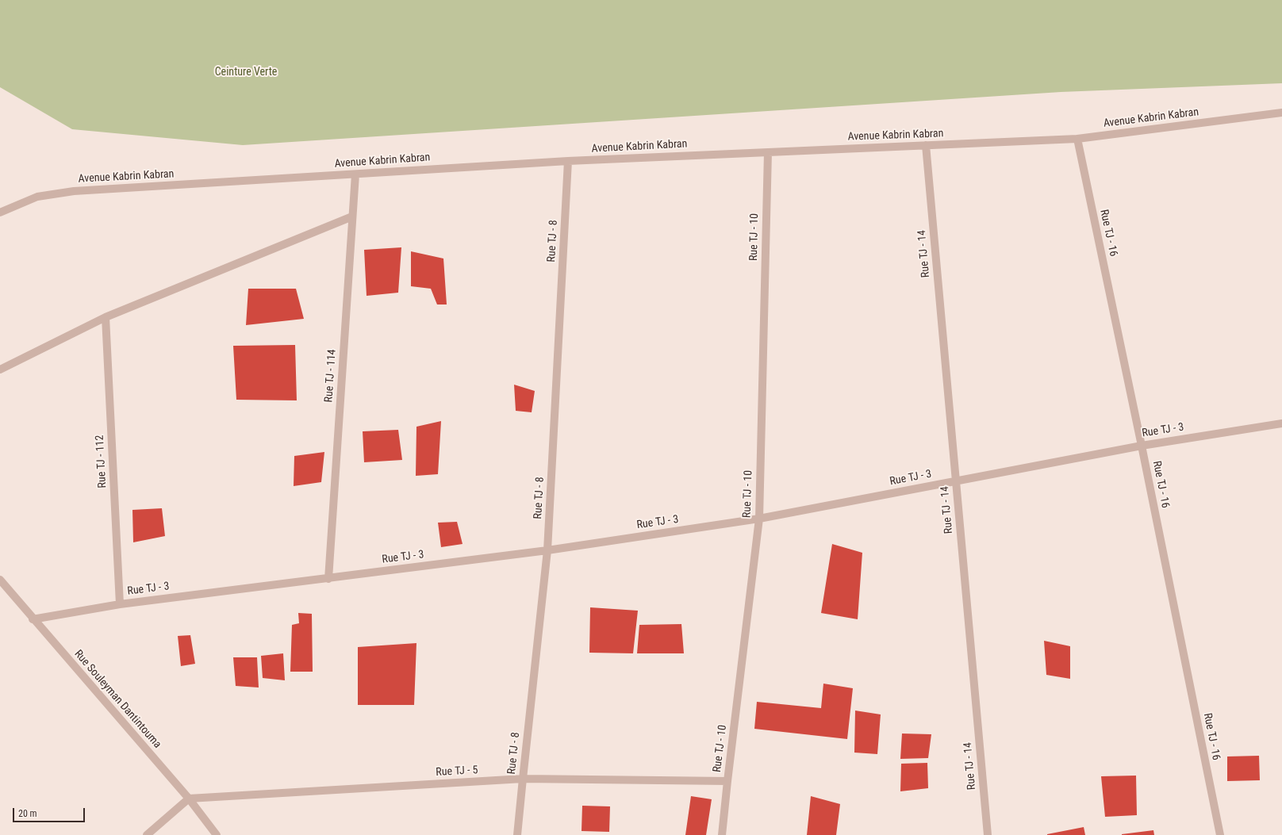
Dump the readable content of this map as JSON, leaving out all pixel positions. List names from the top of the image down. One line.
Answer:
{"streets":{"street":["Avenue Kabrin Kabran","Rue TJ - 16","Rue TJ - 10","Rue TJ - 8","Rue TJ - 14","Rue TJ - 114","Rue TJ - 3","Rue TJ - 112","Rue Souleyman Dantintouma","Rue TJ - 5"]},"crossings":[["Avenue Kabrin Kabran","Rue TJ - 16"],["Avenue Kabrin Kabran","Rue TJ - 10"],["Avenue Kabrin Kabran","Rue TJ - 8"],["Avenue Kabrin Kabran","Rue TJ - 14"],["Avenue Kabrin Kabran","Rue TJ - 114"],["Rue TJ - 16","Rue TJ - 3"],["Rue TJ - 10","Rue TJ - 3"],["Rue TJ - 10","Rue TJ - 5"],["Rue TJ - 8","Rue TJ - 3"],["Rue TJ - 8","Rue TJ - 5"],["Rue TJ - 14","Rue TJ - 3"],["Rue TJ - 114","Rue TJ - 3"],["Rue TJ - 3","Rue TJ - 112"],["Rue TJ - 3","Rue Souleyman Dantintouma"],["Rue Souleyman Dantintouma","Rue TJ - 5"]],"parks":["Ceinture Verte"],"scale_bar":"20 m"}
